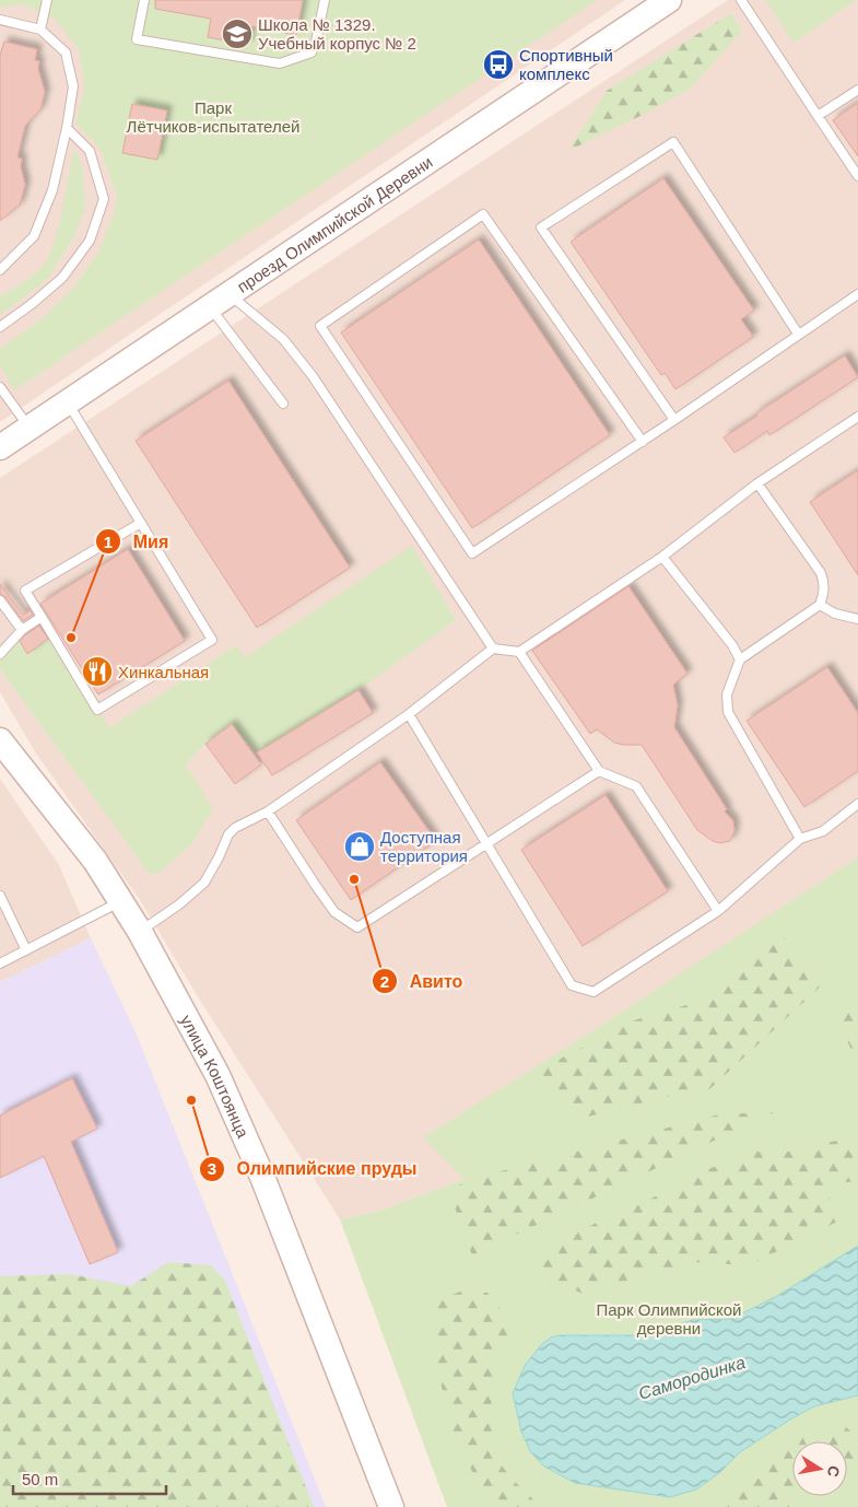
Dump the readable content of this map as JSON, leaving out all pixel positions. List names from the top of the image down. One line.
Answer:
{"streets":{"street":["проезд Олимпийской Деревни","улица Коштоянца"]},"water":["Самородинка"],"parks":["Парк Лётчиков-испытателей","Парк Олимпийской деревни"],"places":{"school or university":["Школа № 1329. Учебный корпус № 2"],"bus stop":["Спортивный комплекс"],"other":["Мия","Авито","Олимпийские пруды"],"restaurant":["Хинкальная"],"shop":["Доступная территория"]},"scale_bar":"50 m","north":"right"}
